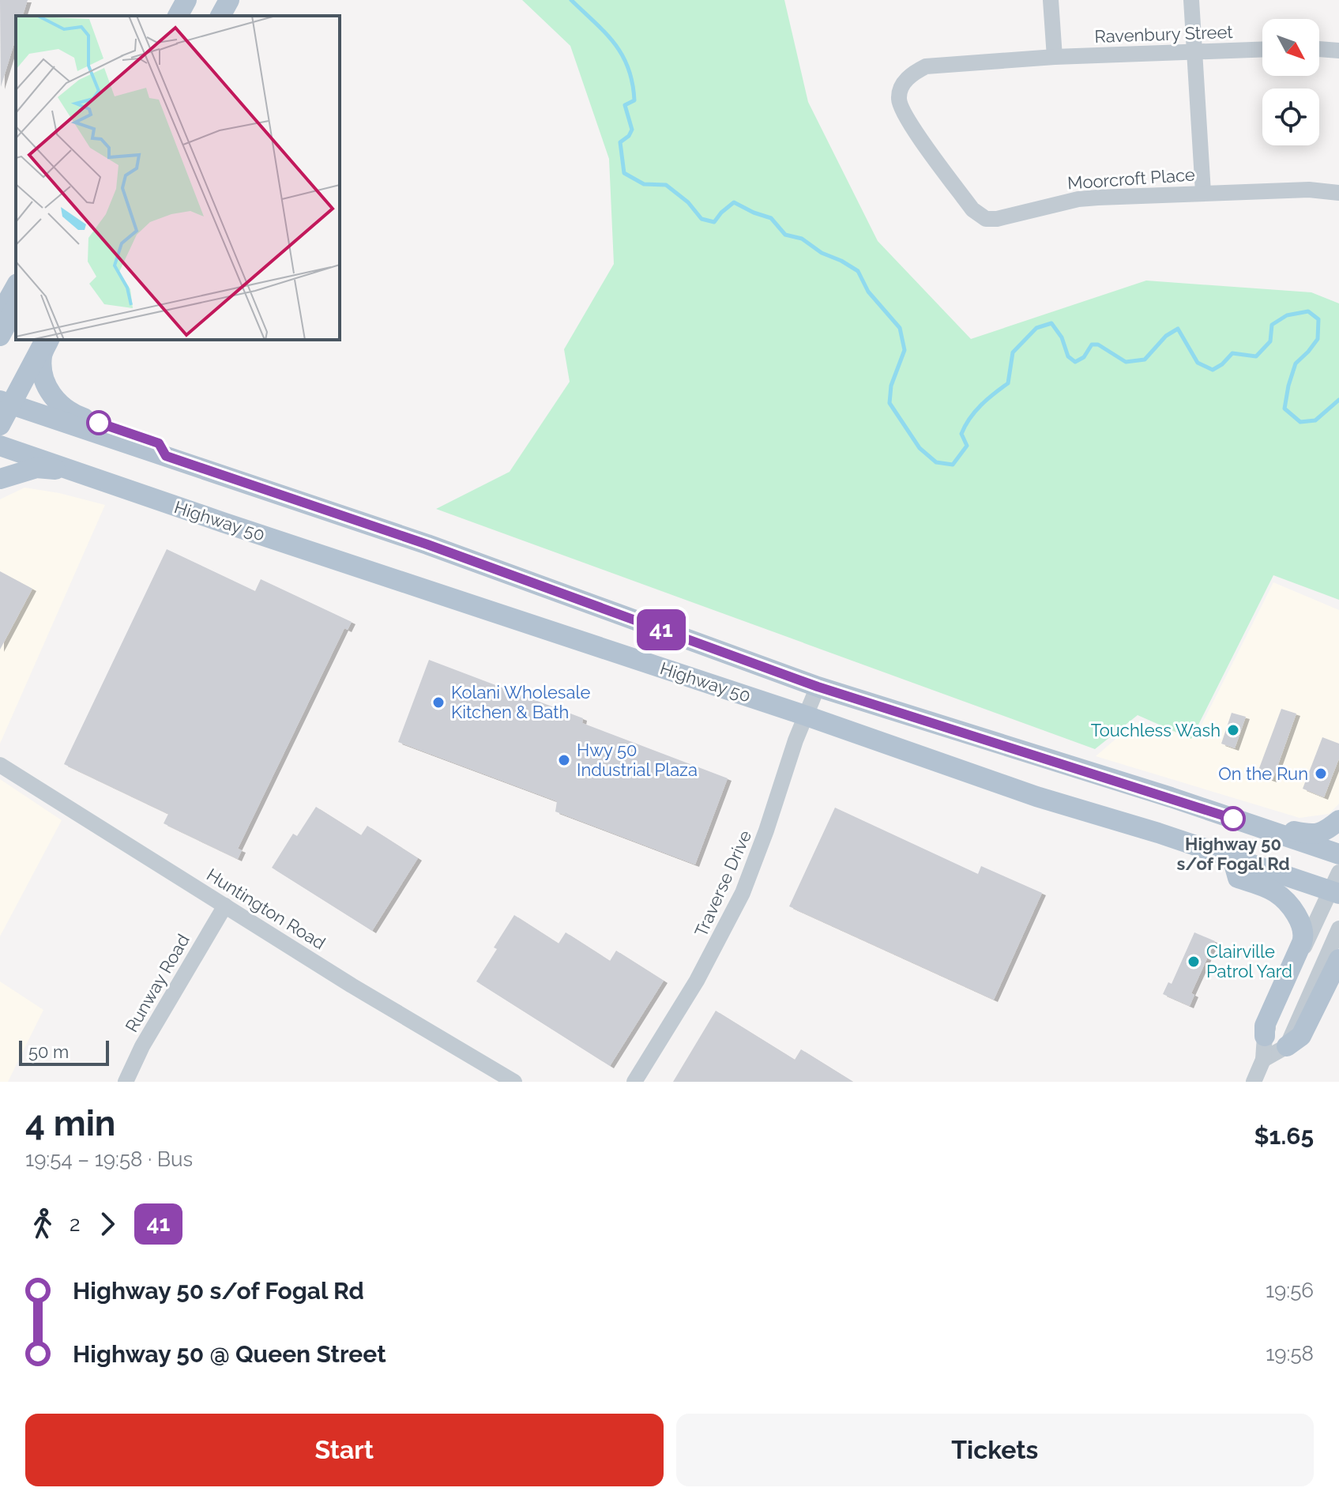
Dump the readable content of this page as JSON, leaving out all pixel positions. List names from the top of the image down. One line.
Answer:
{"streets":{"main road":["Highway 50"],"street":["Ravenbury Street","Moorcroft Place","Traverse Drive","Huntington Road","Runway Road"]},"crossings":[["Ravenbury Street","Moorcroft Place"],["Highway 50","Traverse Drive"],["Huntington Road","Runway Road"]],"places":["Kolani Wholesale Kitchen & Bath","Touchless Wash","Hwy 50 Industrial Plaza","On the Run","Highway 50 s/of Fogal Rd","Clairville Patrol Yard"],"lines":["bus line 41"],"scale_bar":"50 m","north":"bottom right","page":{"on_map":"41","scale":"50 m","heading":["4 min","19:54 – 19:58 · Bus","$1.65"],"legs":["2","41"],"list":[{"name":"Highway 50 s/of Fogal Rd","value":"19:56"},{"name":"Highway 50 @ Queen Street","value":"19:58"}],"buttons":["Start","Tickets"]}}
